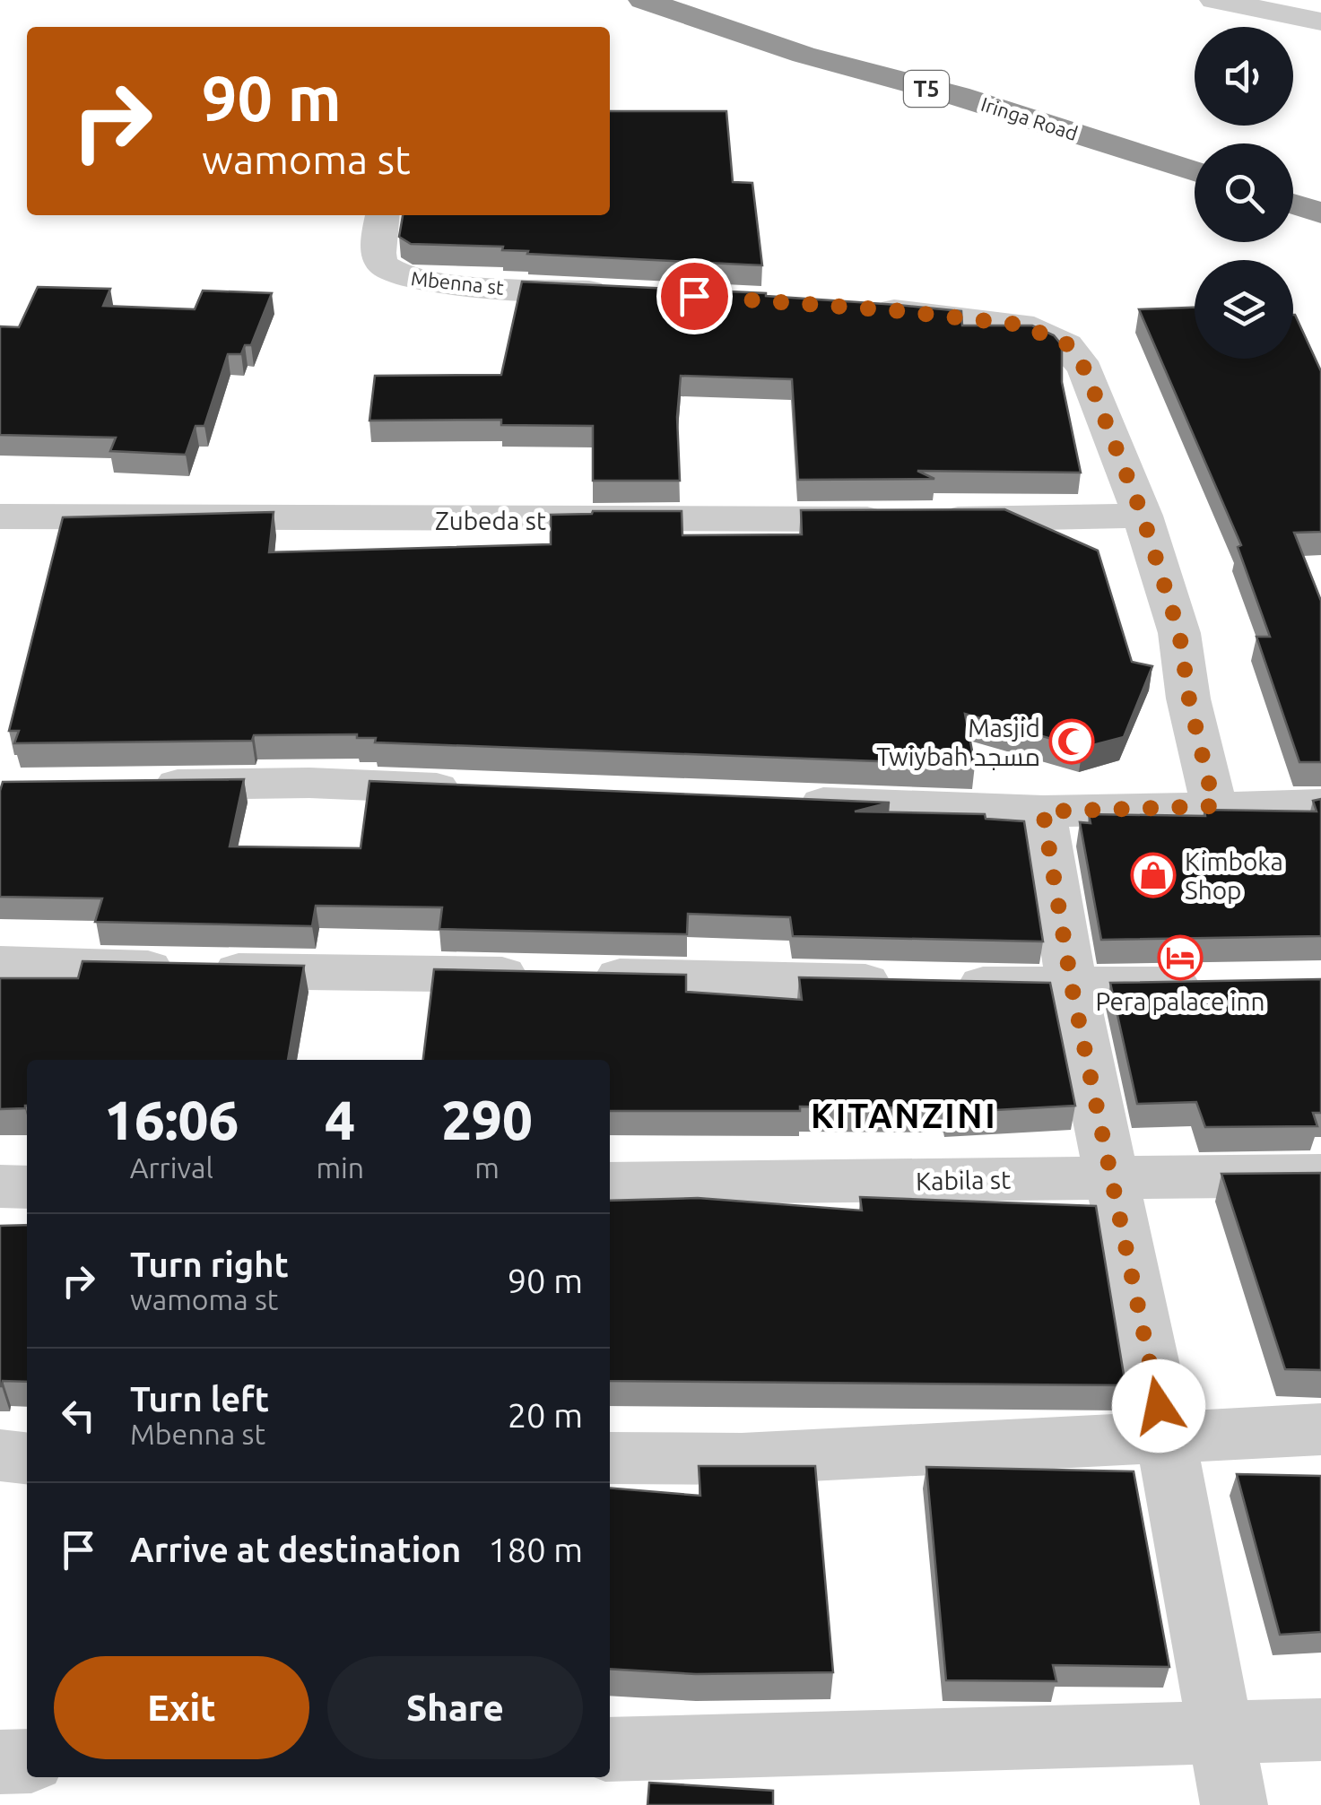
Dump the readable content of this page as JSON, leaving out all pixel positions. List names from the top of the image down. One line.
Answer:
{"streets":{"highway":["T5","Iringa Road"],"street":["Mbenna st","Zubeda st","Kabila st"]},"districts":["KITANZINI"],"places":{"mosque":["Masjid Twiybah مسجد"],"shop":["Kimboka Shop"],"hotel":["Pera palace inn"]},"page":{"turn":["90 m","wamoma st"],"eta":["16:06","Arrival","4","min","290","m"],"list":[{"name":"Turn right","note":"wamoma st","value":"90 m"},{"name":"Turn left","note":"Mbenna st","value":"20 m"},{"name":"Arrive at destination","value":"180 m"}],"buttons":["Exit","Share"]}}
